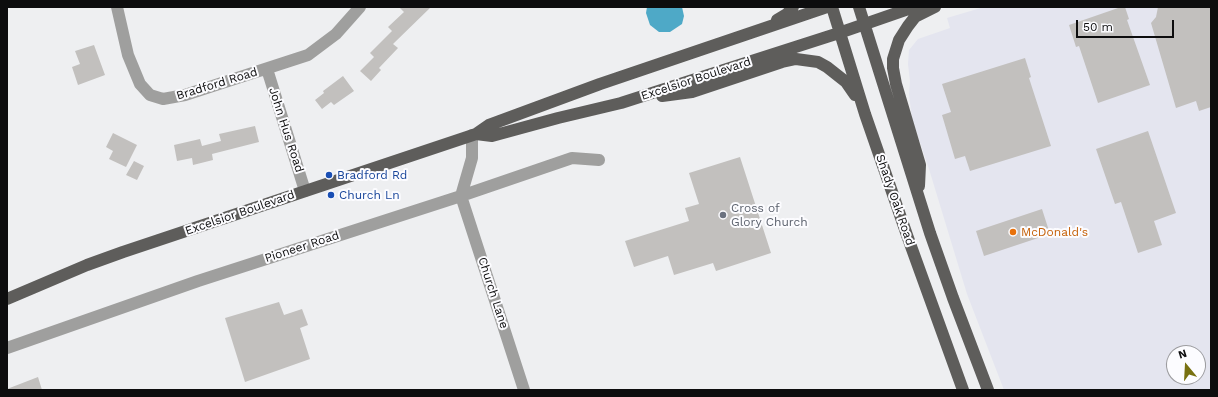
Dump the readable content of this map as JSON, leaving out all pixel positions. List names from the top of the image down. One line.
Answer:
{"streets":{"main road":["Excelsior Boulevard","Shady Oak Road"],"street":["Bradford Road","John Hus Road","Pioneer Road","Church Lane"]},"crossings":[["Excelsior Boulevard","John Hus Road"],["Excelsior Boulevard","Shady Oak Road"],["Bradford Road","John Hus Road"],["Pioneer Road","Church Lane"]],"places":["Bradford Rd","Church Ln","Cross of Glory Church","McDonald's"],"scale_bar":"50 m","north":"top"}
